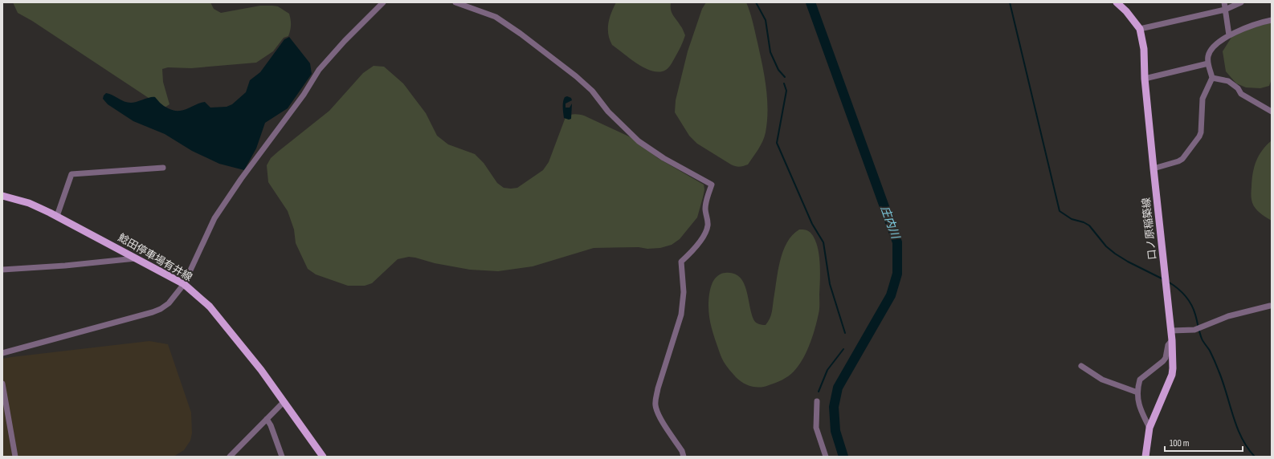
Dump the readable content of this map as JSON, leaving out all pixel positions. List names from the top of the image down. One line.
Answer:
{"streets":{"main road":["口ノ原稲築線","鯰田停車場有井線"]},"water":["庄内川"],"scale_bar":"100 m"}
